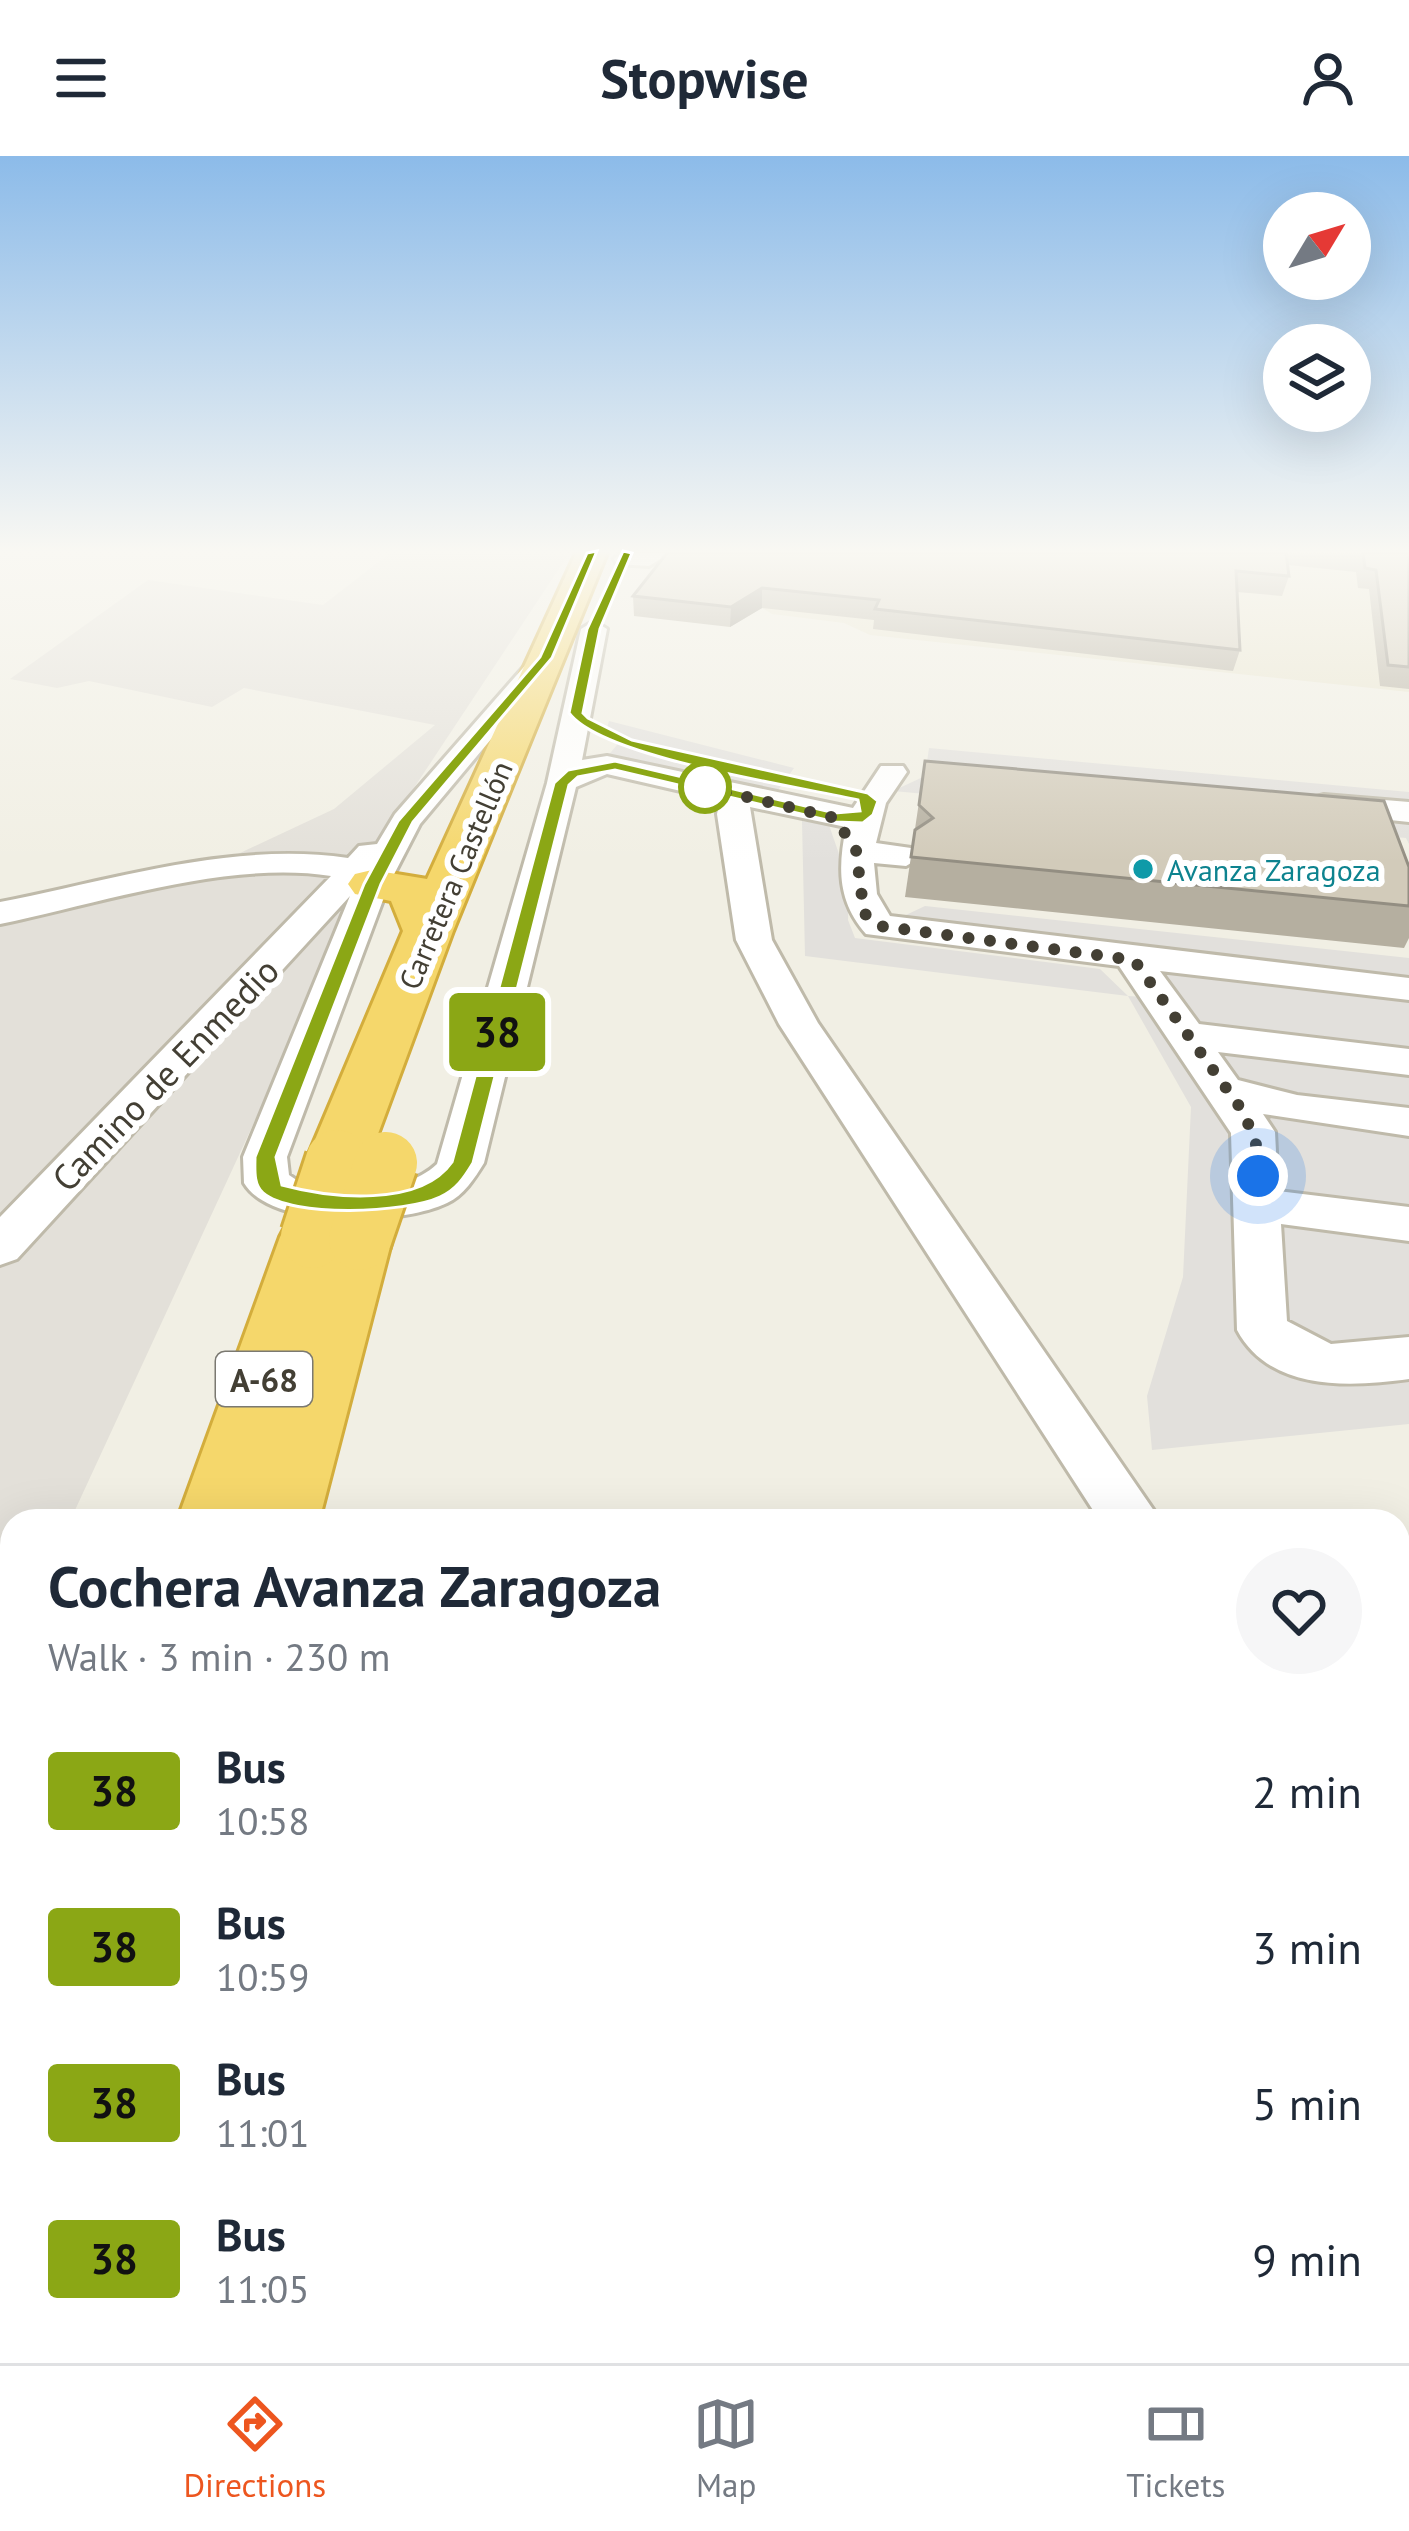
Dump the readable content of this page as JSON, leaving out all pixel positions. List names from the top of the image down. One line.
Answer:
{"streets":{"highway":["Carretera Castellón","A-68"],"street":["Camino de Enmedio"]},"crossings":[["Carretera Castellón","Camino de Enmedio"]],"places":["Avanza Zaragoza"],"lines":["bus line 38"],"north":"top right","page":{"header":"Stopwise","on_map":"38","heading":["Cochera Avanza Zaragoza","Walk · 3 min · 230 m"],"list":[{"mark":"38","name":"Bus","note":"10:58","value":"2 min"},{"mark":"38","name":"Bus","note":"10:59","value":"3 min"},{"mark":"38","name":"Bus","note":"11:01","value":"5 min"},{"mark":"38","name":"Bus","note":"11:05","value":"9 min"}],"tabs":["Directions","Map","Tickets"]}}
